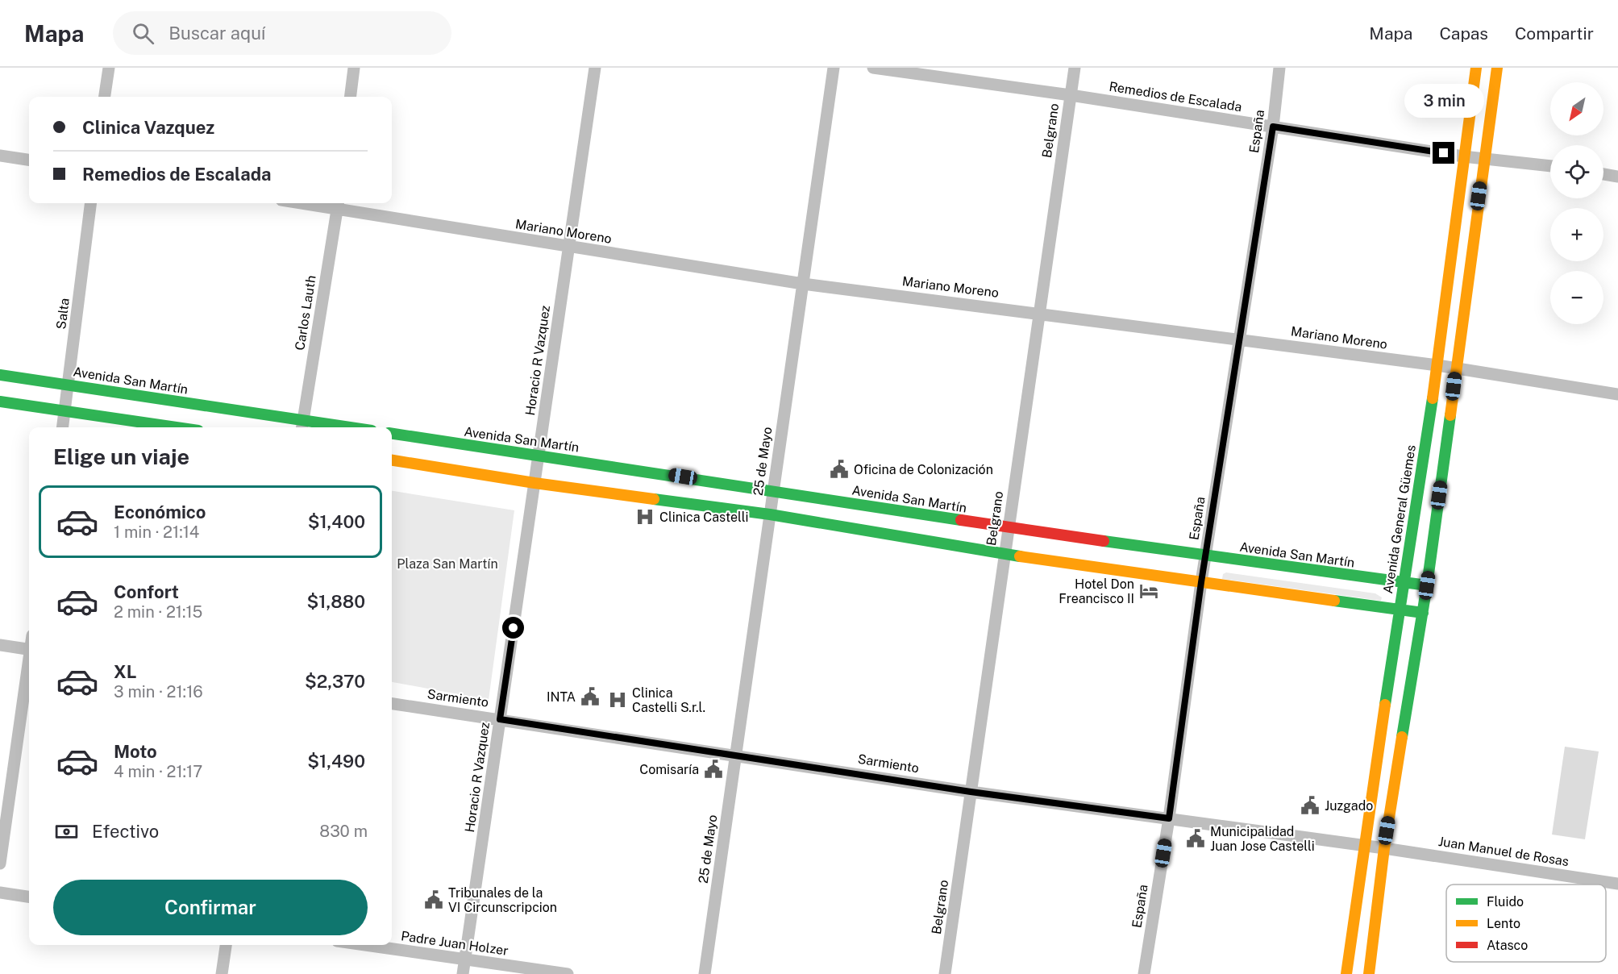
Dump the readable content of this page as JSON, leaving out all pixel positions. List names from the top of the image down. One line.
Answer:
{"streets":{"main road":["Avenida San Martín","Avenida General Güemes"],"street":["Remedios de Escalada","Belgrano","España","Mariano Moreno","Carlos Lauth","Salta","Horacio R Vazquez","25 de Mayo","Sarmiento","Juan Manuel de Rosas","Padre Juan Holzer"]},"crossings":[["Remedios de Escalada","Belgrano"],["Remedios de Escalada","España"],["Remedios de Escalada","Avenida General Güemes"],["Belgrano","Mariano Moreno"],["Belgrano","Avenida San Martín"],["Belgrano","Sarmiento"],["España","Mariano Moreno"],["España","Avenida San Martín"],["España","Sarmiento"],["Mariano Moreno","Carlos Lauth"],["Mariano Moreno","Horacio R Vazquez"],["Mariano Moreno","25 de Mayo"],["Mariano Moreno","Avenida General Güemes"],["Carlos Lauth","Avenida San Martín"],["Salta","Avenida San Martín"],["Horacio R Vazquez","Avenida San Martín"],["Horacio R Vazquez","Sarmiento"],["Horacio R Vazquez","Padre Juan Holzer"],["Avenida San Martín","25 de Mayo"],["Avenida San Martín","Avenida General Güemes"],["25 de Mayo","Sarmiento"],["Avenida General Güemes","Sarmiento"],["Sarmiento","Juan Manuel de Rosas"]],"parks":["Plaza San Martín"],"places":{"public building":["Oficina de Colonización","INTA","Comisaría","Juzgado","Municipalidad Juan Jose Castelli","Tribunales de la VI Circunscripcion"],"hospital":["Clinica Castelli","Clinica Castelli S.r.l."],"hotel":["Hotel Don Freancisco II"]},"legend":["Fluido","Lento","Atasco"],"north":"bottom left","page":{"header":"Mapa","search":"Buscar aquí","nav":["Mapa","Capas","Compartir"],"map_buttons":["+","−"],"bubble":"3 min","banner":["Clinica Vazquez","Remedios de Escalada"],"heading":"Elige un viaje","list":[{"name":"Económico","note":"1 min · 21:14","value":"$1,400"},{"name":"Confort","note":"2 min · 21:15","value":"$1,880"},{"name":"XL","note":"3 min · 21:16","value":"$2,370"},{"name":"Moto","note":"4 min · 21:17","value":"$1,490"}],"pay":["Efectivo","830 m"],"buttons":"Confirmar"}}
